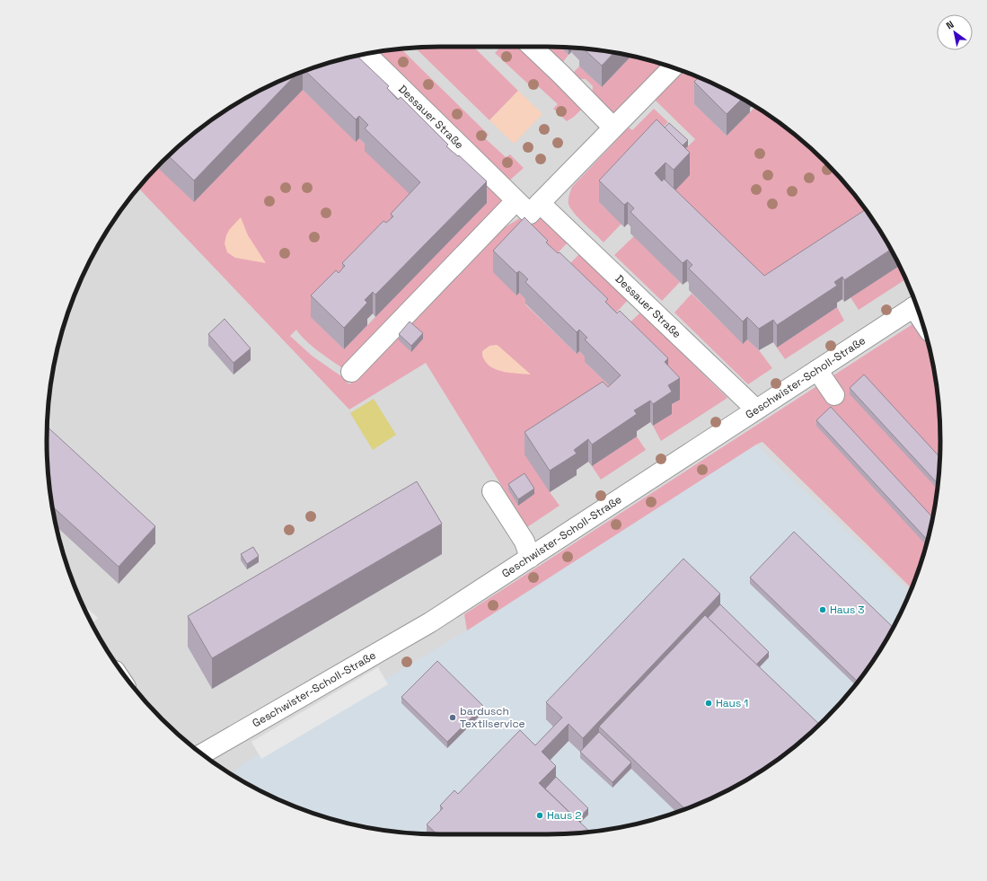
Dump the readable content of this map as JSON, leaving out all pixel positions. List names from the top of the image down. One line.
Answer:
{"streets":{"street":["Dessauer Straße","Geschwister-Scholl-Straße"]},"crossings":[["Dessauer Straße","Geschwister-Scholl-Straße"]],"places":["Haus 3","Haus 1","bardusch Textilservice","Haus 2"],"north":"top left"}
